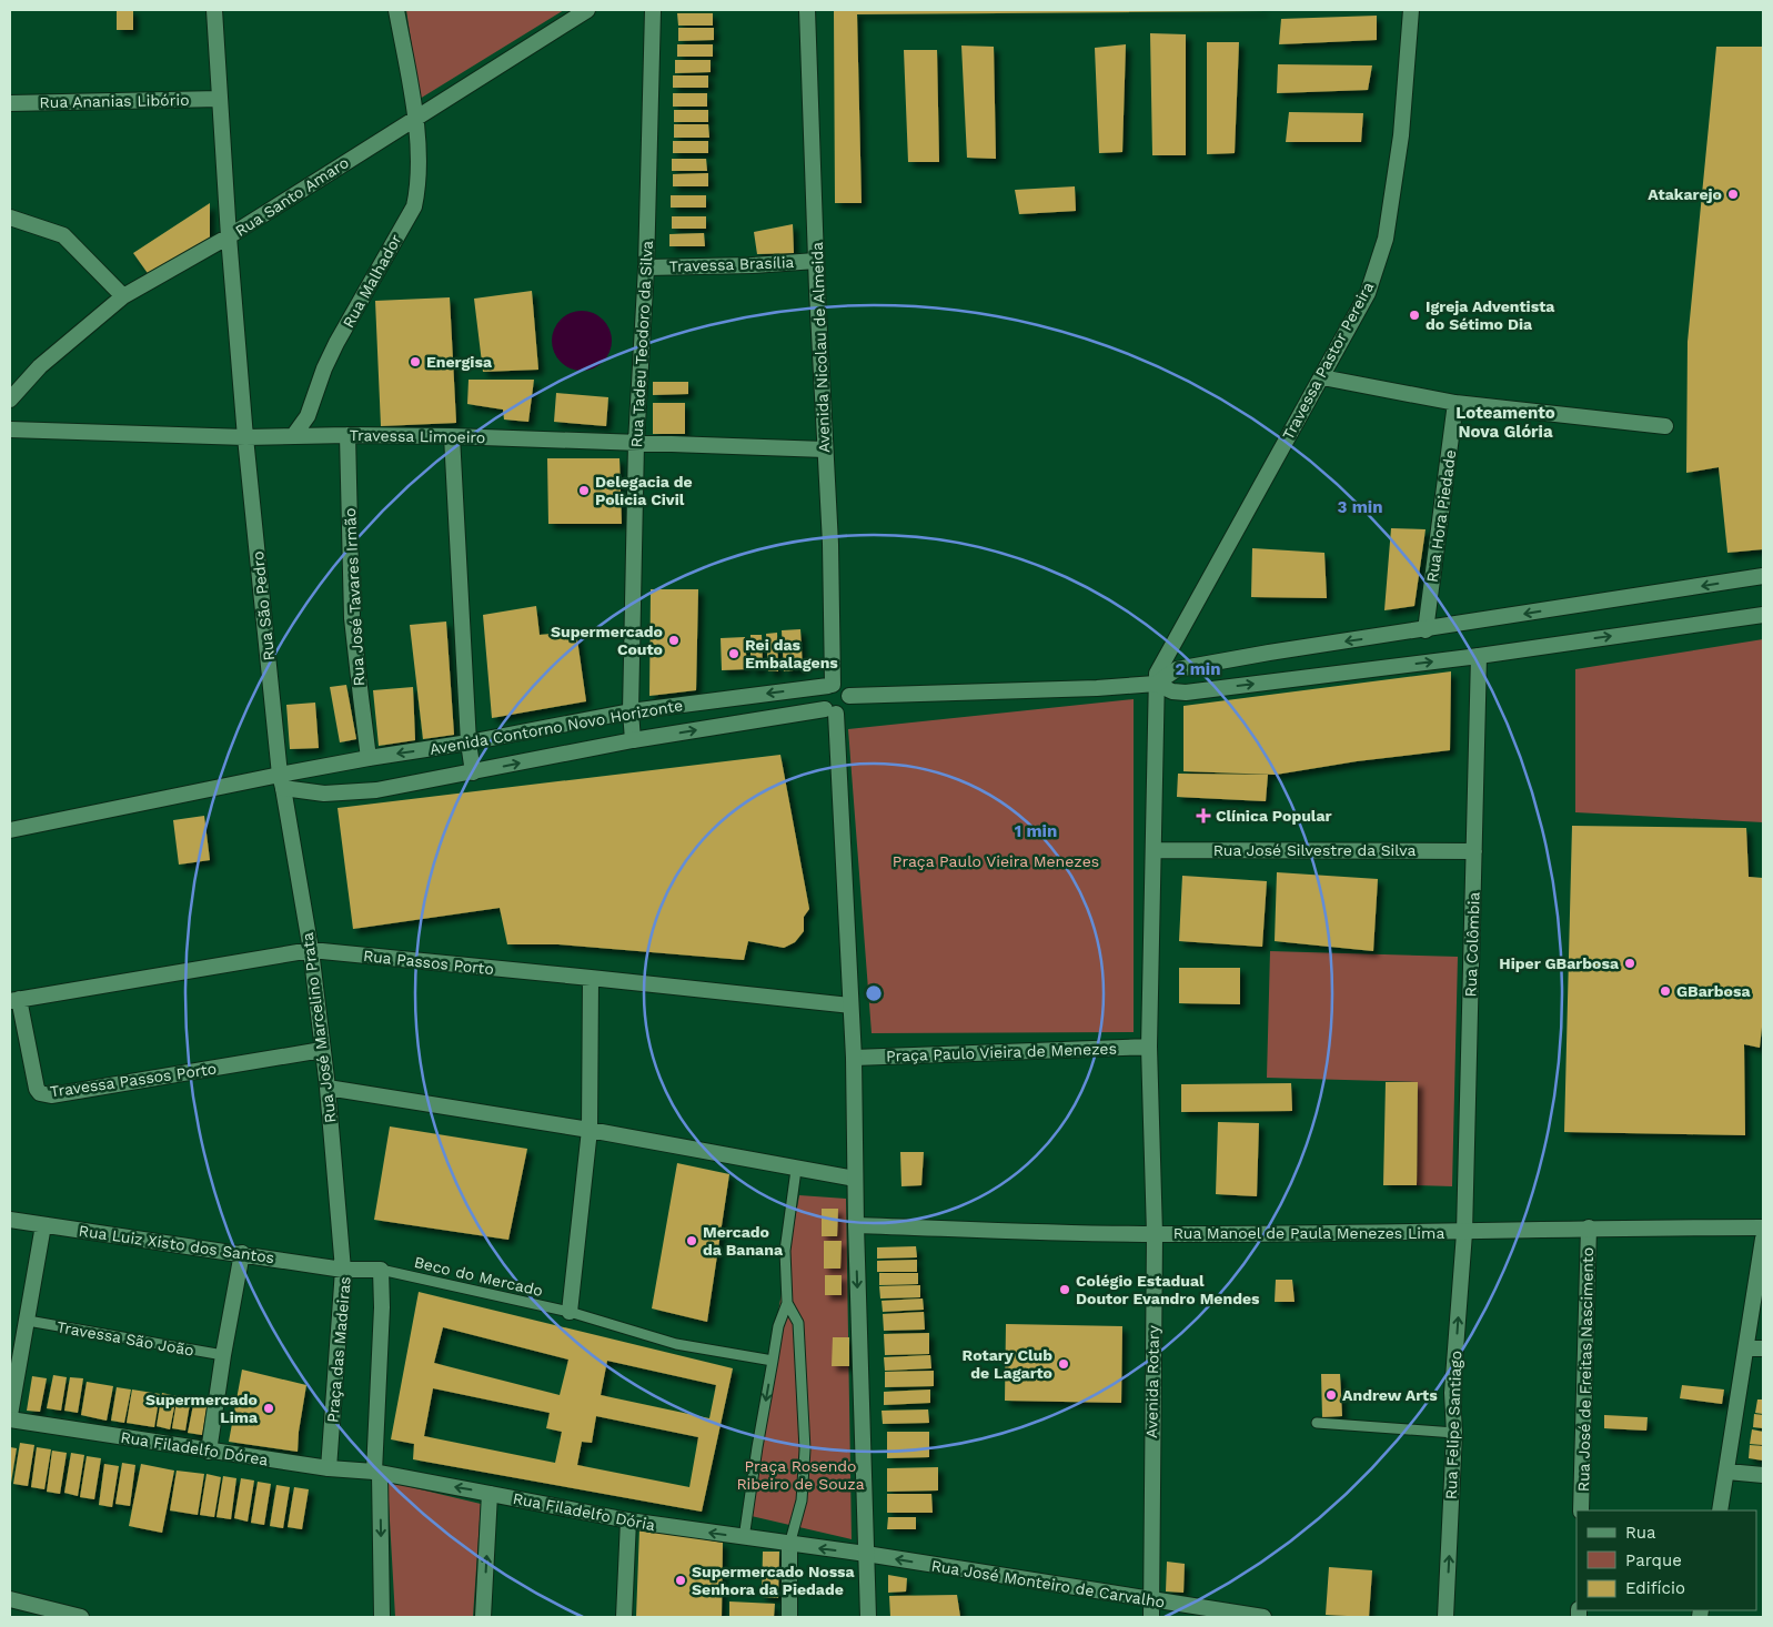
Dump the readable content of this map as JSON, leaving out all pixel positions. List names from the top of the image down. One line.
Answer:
{"streets":{"street":["Rua Ananias Libório","Rua Santo Amaro","Travessa Brasília","Rua Malhador","Rua Tadeu Teodoro da Silva","Avenida Nicolau de Almeida","Travessa Pastor Pereira","Travessa Limoeiro","Rua Hora Piedade","Rua José Tavares Irmão","Rua São Pedro","Avenida Contorno Novo Horizonte","Rua José Silvestre da Silva","Rua Colômbia","Rua Passos Porto","Rua José Marcelino Prata","Praça Paulo Vieira de Menezes","Travessa Passos Porto","Rua Manoel de Paula Menezes Lima","Rua Luiz Xisto dos Santos","Praça das Madeiras","Rua José de Freitas Nascimento","Avenida Rotary","Rua Felipe Santiago","Rua Filadelfo Dórea","Rua Filadelfo Dória","Rua José Monteiro de Carvalho"],"lane":["Beco do Mercado","Travessa São João"]},"crossings":[["Rua Ananias Libório","Rua São Pedro"],["Rua Santo Amaro","Rua Malhador"],["Rua Santo Amaro","Rua São Pedro"],["Travessa Brasília","Rua Tadeu Teodoro da Silva"],["Travessa Brasília","Avenida Nicolau de Almeida"],["Rua Malhador","Travessa Limoeiro"],["Rua Tadeu Teodoro da Silva","Travessa Limoeiro"],["Rua Tadeu Teodoro da Silva","Avenida Contorno Novo Horizonte"],["Avenida Nicolau de Almeida","Travessa Limoeiro"],["Avenida Nicolau de Almeida","Avenida Contorno Novo Horizonte"],["Travessa Limoeiro","Rua José Tavares Irmão"],["Travessa Limoeiro","Rua São Pedro"],["Rua José Tavares Irmão","Avenida Contorno Novo Horizonte"],["Rua São Pedro","Avenida Contorno Novo Horizonte"],["Rua São Pedro","Rua José Marcelino Prata"],["Avenida Contorno Novo Horizonte","Rua José Marcelino Prata"],["Rua José Silvestre da Silva","Rua Colômbia"],["Rua Colômbia","Rua Manoel de Paula Menezes Lima"],["Rua Colômbia","Rua Felipe Santiago"],["Rua Passos Porto","Rua José Marcelino Prata"],["Rua Passos Porto","Travessa Passos Porto"],["Rua José Marcelino Prata","Travessa Passos Porto"],["Rua José Marcelino Prata","Rua Luiz Xisto dos Santos"],["Rua José Marcelino Prata","Praça das Madeiras"],["Praça Paulo Vieira de Menezes","Avenida Rotary"],["Rua Manoel de Paula Menezes Lima","Rua José de Freitas Nascimento"],["Rua Manoel de Paula Menezes Lima","Avenida Rotary"],["Rua Manoel de Paula Menezes Lima","Rua Felipe Santiago"],["Rua Luiz Xisto dos Santos","Praça das Madeiras"],["Beco do Mercado","Praça das Madeiras"],["Praça das Madeiras","Rua Filadelfo Dórea"],["Avenida Rotary","Rua José Monteiro de Carvalho"],["Rua Filadelfo Dórea","Rua Filadelfo Dória"]],"one_way":["Rua Felipe Santiago","Rua Filadelfo Dória","Rua José Monteiro de Carvalho"],"districts":["Loteamento Nova Glória"],"parks":["Praça Paulo Vieira Menezes","Praça Rosendo Ribeiro de Souza"],"places":{"other":["Atakarejo","Igreja Adventista do Sétimo Dia","Energisa","Delegacia de Policia Civil","Supermercado Couto","Rei das Embalagens","Hiper GBarbosa","GBarbosa","Mercado da Banana","Colégio Estadual Doutor Evandro Mendes","Rotary Club de Lagarto","Andrew Arts","Supermercado Lima","Supermercado Nossa Senhora da Piedade"],"health":["Clínica Popular"]},"legend":["Rua","Parque","Edifício"],"rings":["3 min","2 min","1 min"]}
